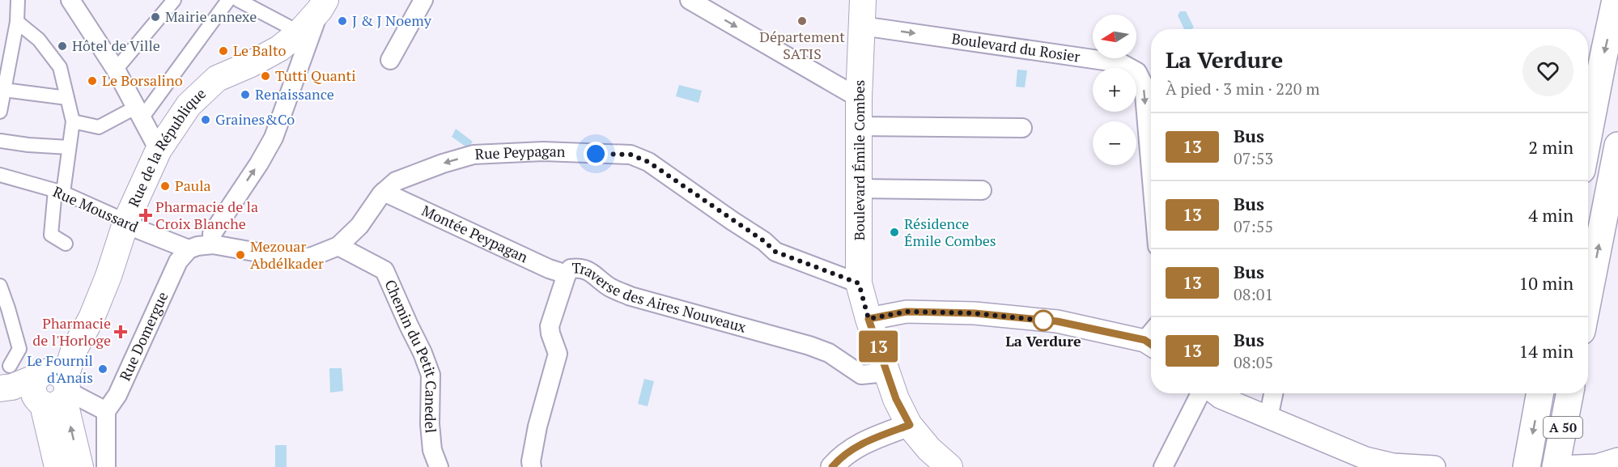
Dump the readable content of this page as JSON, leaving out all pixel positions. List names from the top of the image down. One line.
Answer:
{"streets":{"highway":["A 50"],"main road":["Rue de la République","Boulevard Émile Combes"],"street":["Boulevard du Rosier","Rue Peypagan","Rue Moussard","Montée Peypagan","Traverse des Aires Nouveaux","Rue Domergue","Chemin du Petit Canedel"]},"crossings":[["Boulevard du Rosier","Boulevard Émile Combes"],["Rue de la République","Rue Moussard"],["Rue Peypagan","Boulevard Émile Combes"],["Rue Peypagan","Montée Peypagan"],["Rue Peypagan","Chemin du Petit Canedel"],["Boulevard Émile Combes","Traverse des Aires Nouveaux"],["Rue Moussard","Rue Domergue"],["Montée Peypagan","Traverse des Aires Nouveaux"]],"places":{"other":["Mairie annexe","J & J Noemy","Département SATIS","Hôtel de Ville","Le Balto","Tutti Quanti","Le Borsalino","Renaissance","Graines&Co","Paula","Résidence Émile Combes","Mezouar Abdélkader","La Verdure","Le Fournil d'Anais"],"health":["Pharmacie de la Croix Blanche","Pharmacie de l'Horloge"]},"lines":["bus line 13"],"north":"left","page":{"on_map":"13","map_buttons":["+","−"],"heading":["La Verdure","À pied · 3 min · 220 m"],"list":[{"mark":"13","name":"Bus","note":"07:53","value":"2 min"},{"mark":"13","name":"Bus","note":"07:55","value":"4 min"},{"mark":"13","name":"Bus","note":"08:01","value":"10 min"},{"mark":"13","name":"Bus","note":"08:05","value":"14 min"}]}}
